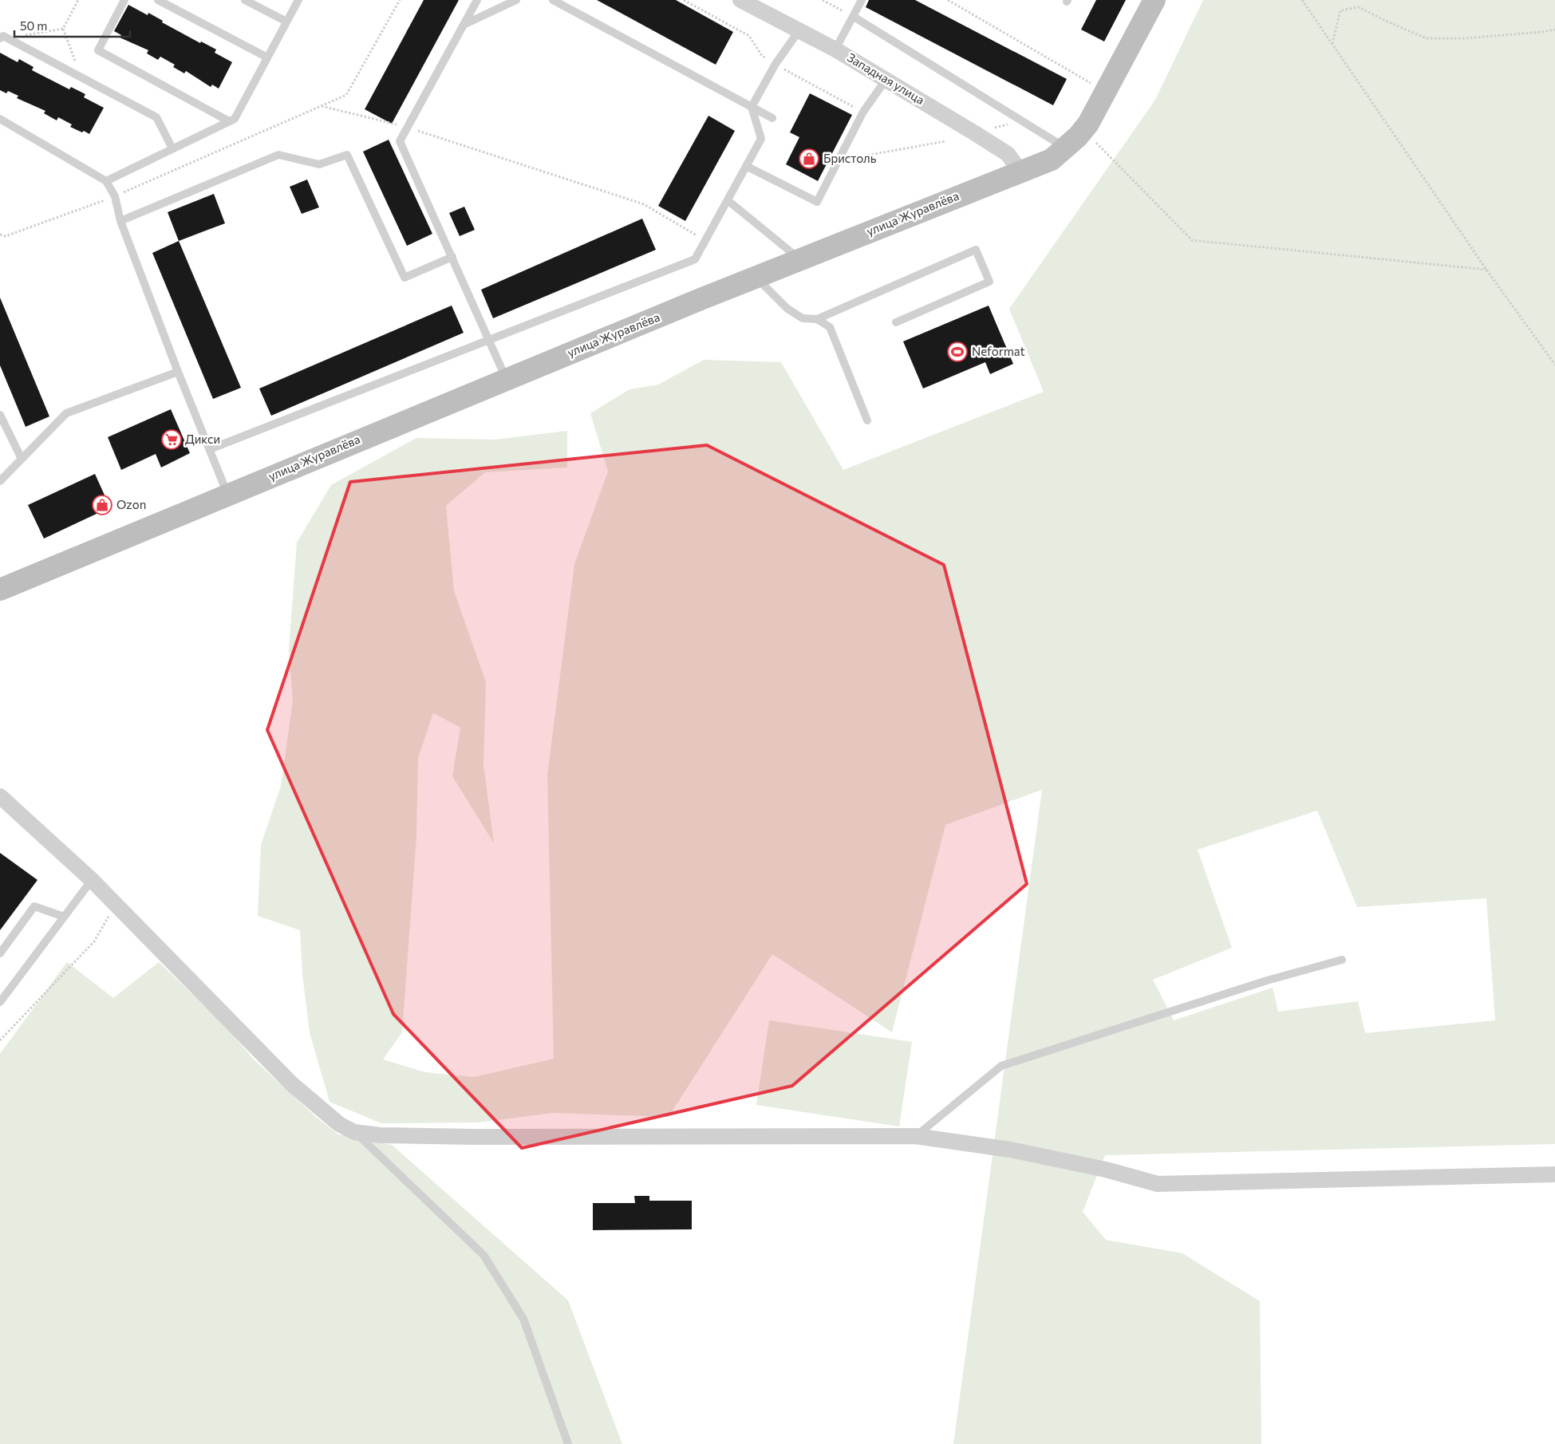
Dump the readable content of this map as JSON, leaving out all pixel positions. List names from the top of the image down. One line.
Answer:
{"streets":{"street":["Западная улица","улица Журавлёва"]},"crossings":[["Западная улица","улица Журавлёва"]],"places":{"shop":["Бристоль","Ozon"],"sports":["Neformat"],"supermarket":["Дикси"]},"scale_bar":"50 m"}
